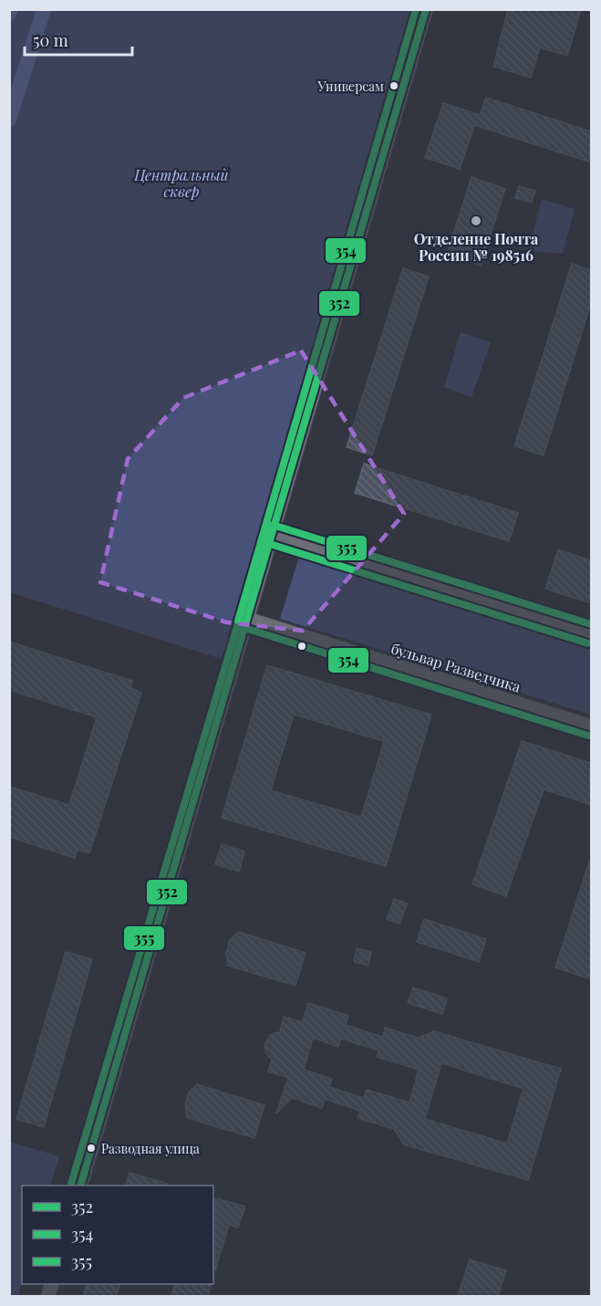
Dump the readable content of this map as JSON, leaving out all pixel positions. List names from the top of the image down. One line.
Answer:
{"streets":{"street":["бульвар Разведчика"]},"parks":["Центральный сквер"],"places":["Универсам","Отделение Почта России № 198516","Разводная улица"],"lines":["transit line 352","transit line 354","transit line 355"],"legend":["352","354","355"],"scale_bar":"50 m"}
